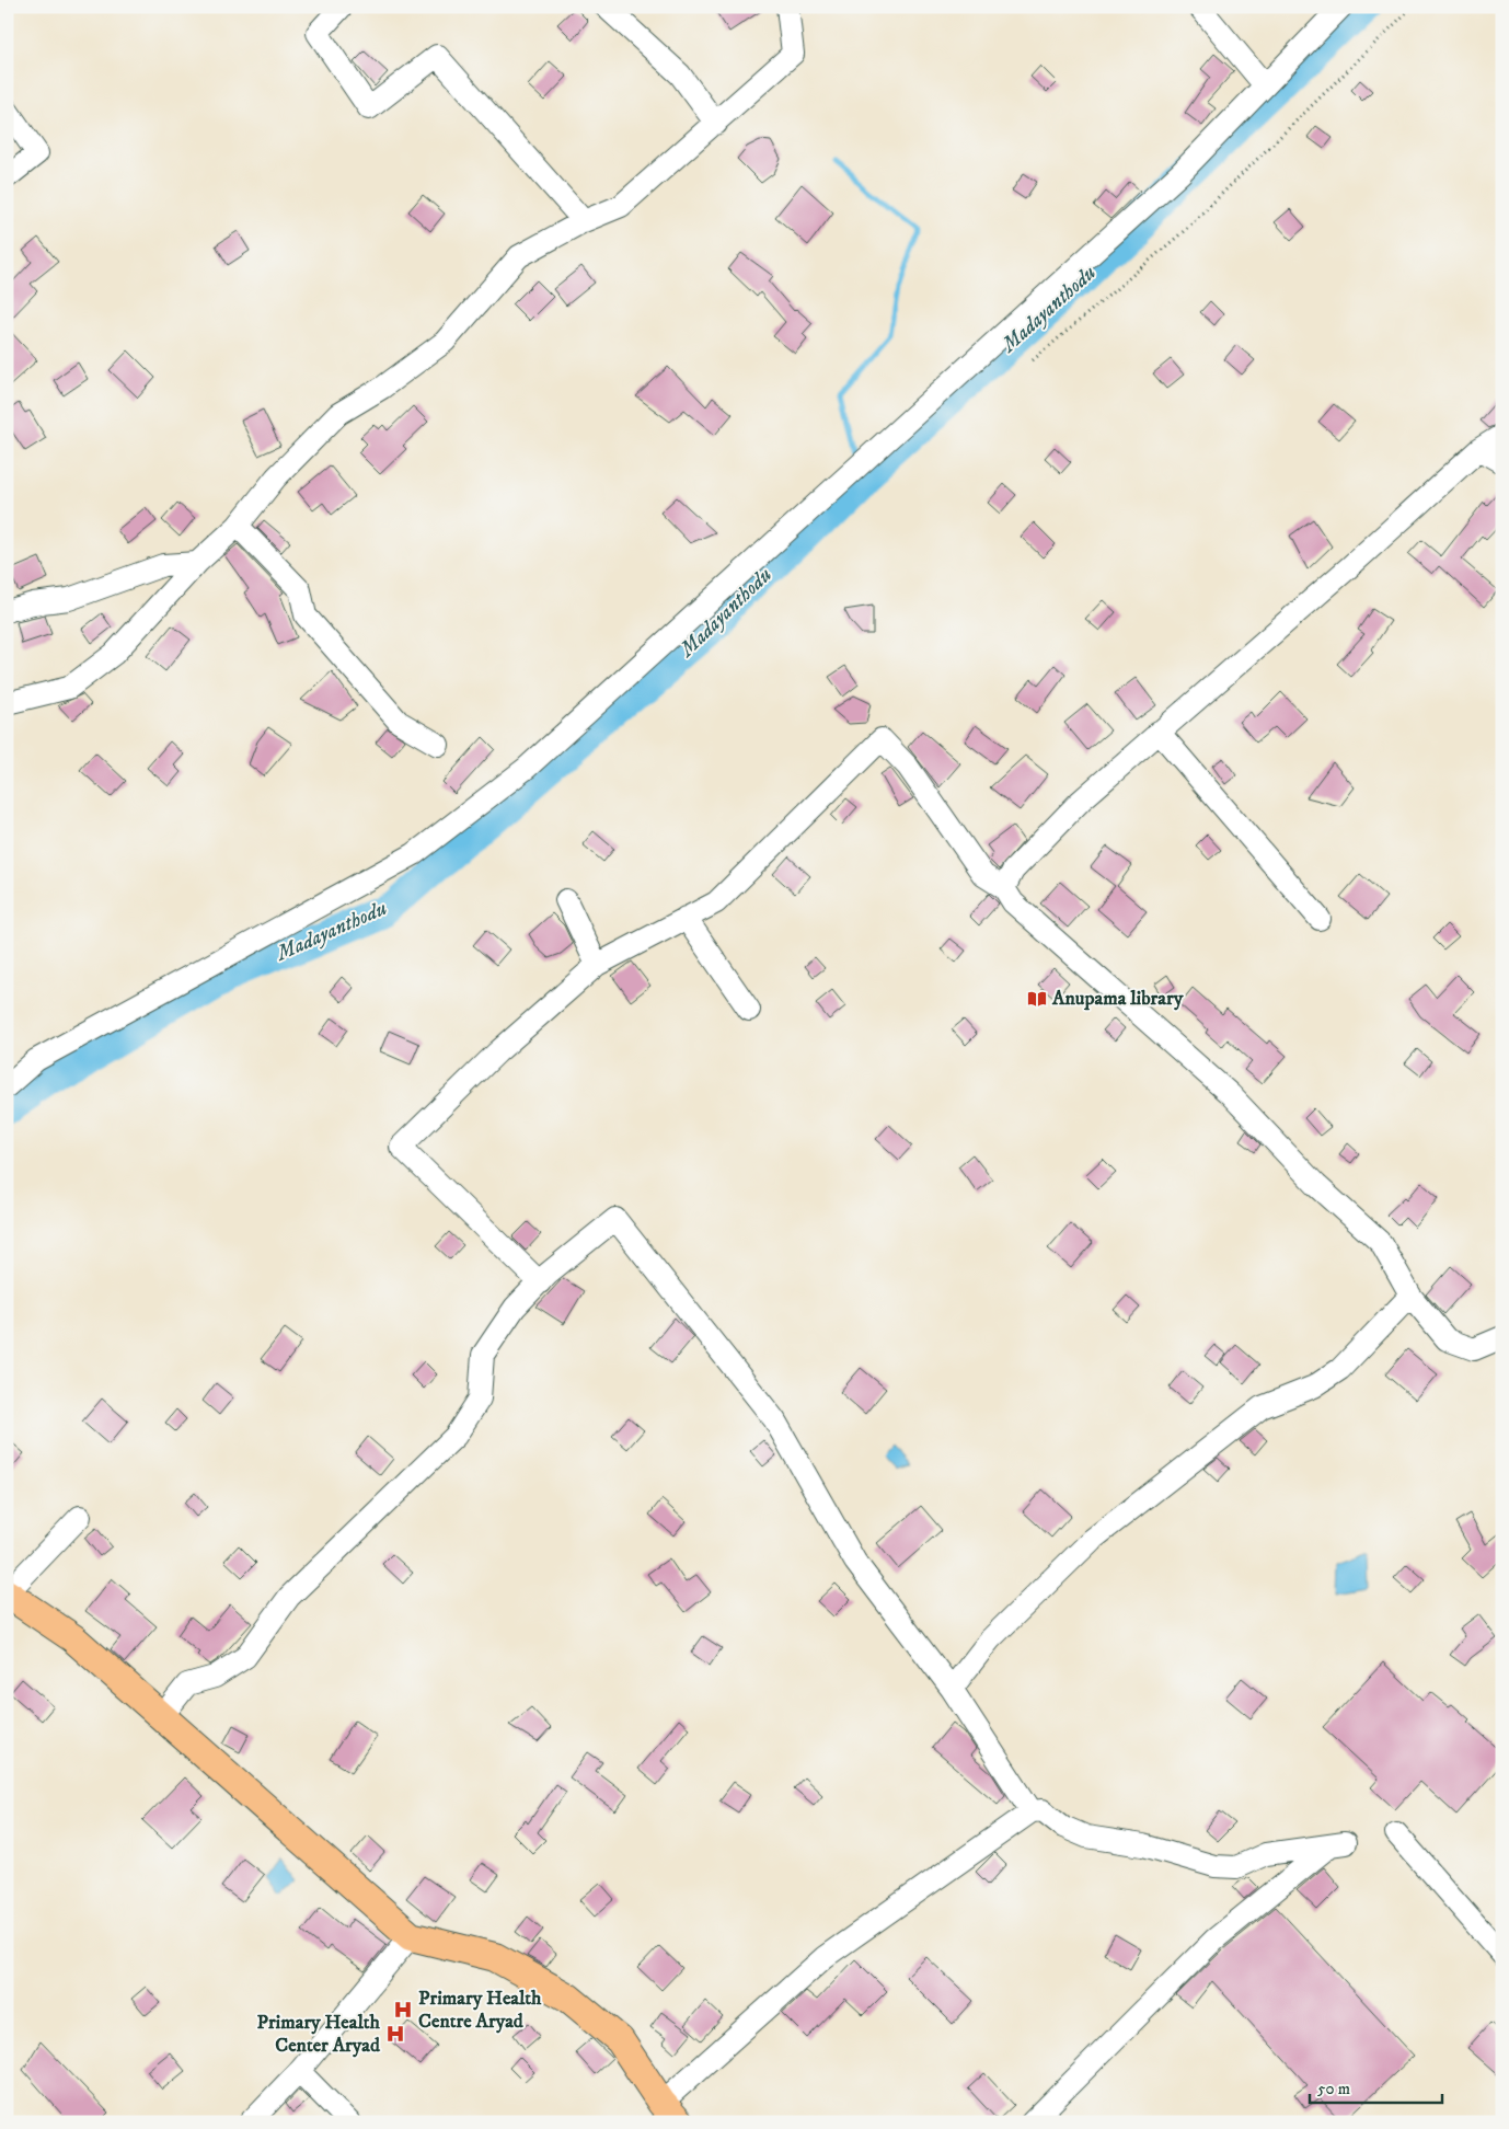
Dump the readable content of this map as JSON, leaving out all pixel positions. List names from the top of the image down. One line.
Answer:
{"water":["Madayanthodu"],"places":{"library":["Anupama library"],"hospital":["Primary Health Centre Aryad","Primary Health Center Aryad"]},"scale_bar":"50 m"}
